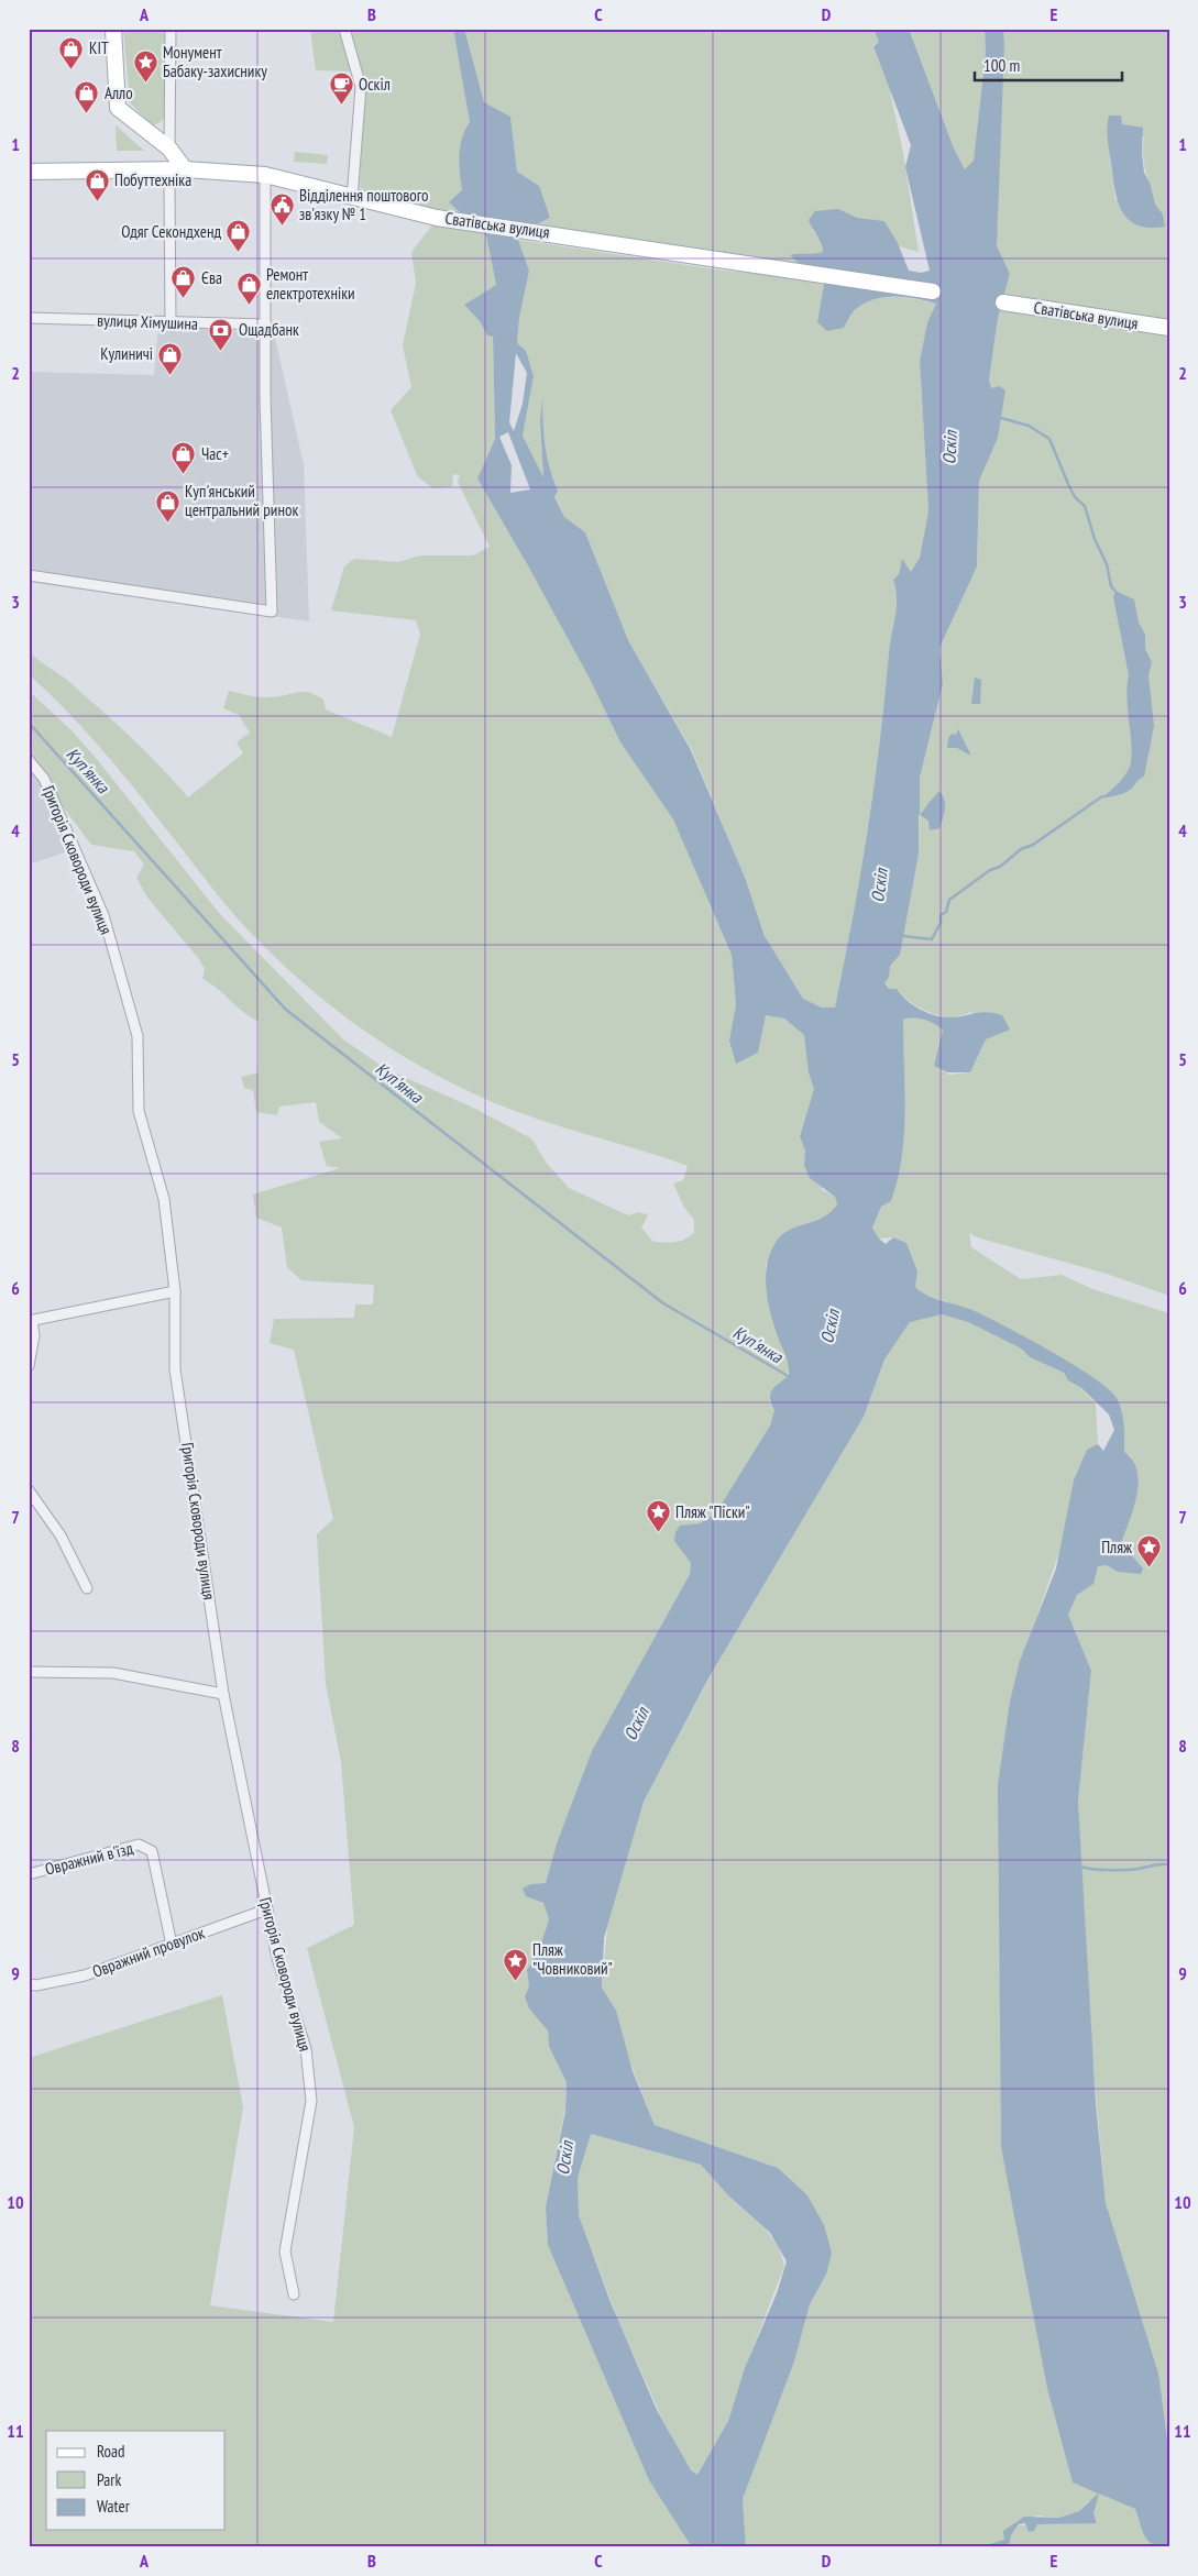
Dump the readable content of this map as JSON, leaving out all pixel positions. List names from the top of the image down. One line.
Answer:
{"streets":{"main road":["Сватівська вулиця"],"street":["вулиця Хімушина","Григорія Сковороди вулиця","Овражний в'їзд","Овражний провулок"]},"crossings":[["Григорія Сковороди вулиця","Овражний провулок"],["Овражний в'їзд","Овражний провулок"]],"water":["Оскіл","Куп'янка"],"places":{"shop":["КІТ","Алло","Побуттехніка","Одяг Секондхенд","Єва","Ремонт електротехніки","Кулиничі","Час+","Куп'янський центральний ринок"],"place":["Монумент Бабаку-захиснику","Пляж \"Піски\"","Пляж","Пляж \"Човниковий\""],"cafe":["Оскіл"],"public building":["Відділення поштового зв'язку № 1"],"bank":["Ощадбанк"]},"legend":["Road","Park","Water"],"scale_bar":"100 m","grid":{"columns":["A","B","C","D","E"],"rows":["1","2","3","4","5","6","7","8","9","10","11"]}}
